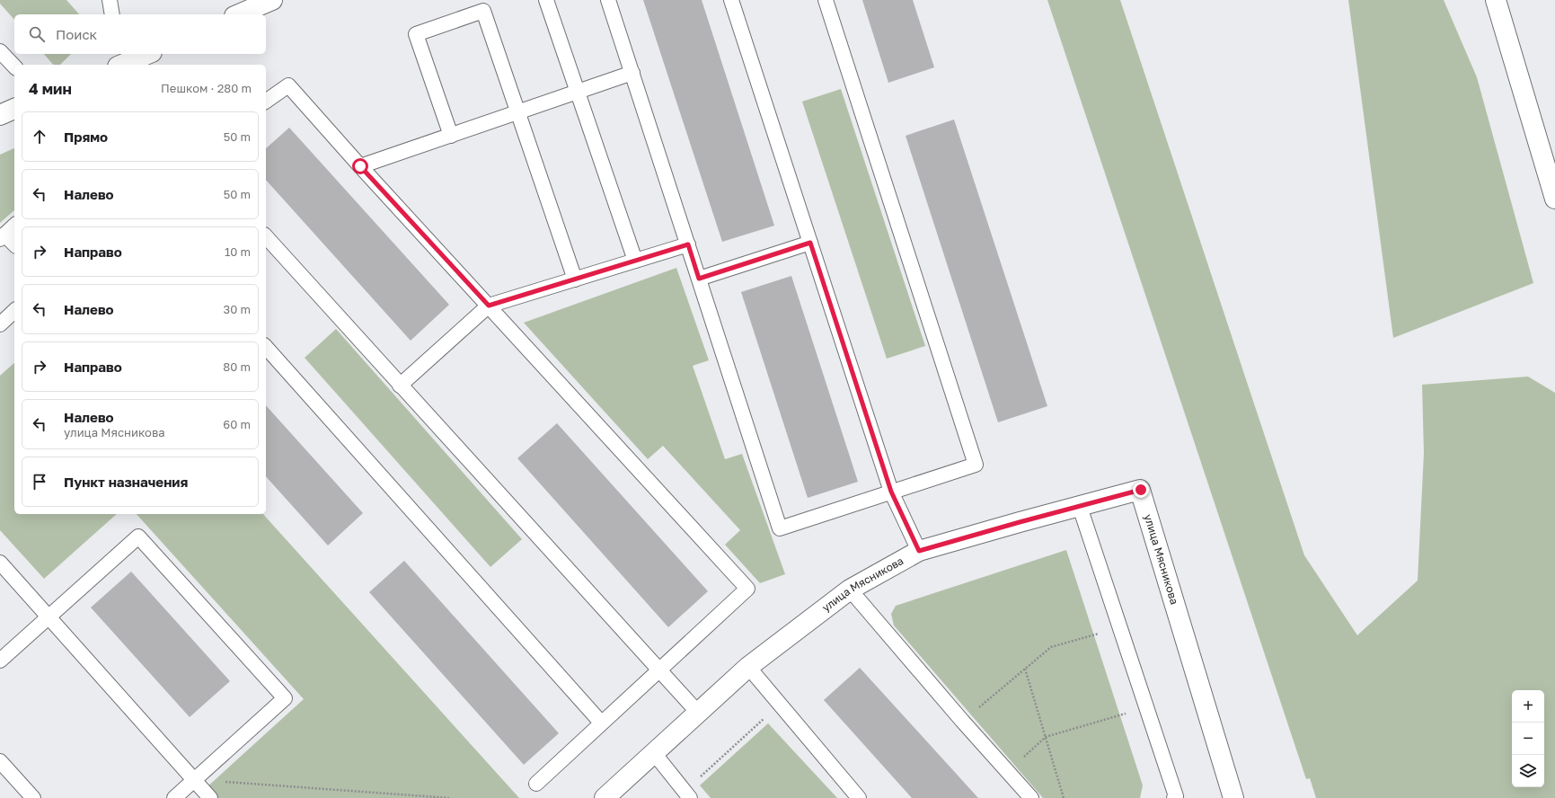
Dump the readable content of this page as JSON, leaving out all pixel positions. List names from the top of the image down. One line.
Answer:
{"streets":{"street":["улица Мясникова"]},"page":{"search":"Поиск","heading":["4 мин","Пешком · 280 m"],"list":[["Прямо","50 m"],["Налево","50 m"],["Направо","10 m"],["Налево","30 m"],["Направо","80 m"],["Налево","улица Мясникова","60 m"],"Пункт назначения"],"map_buttons":["+","−"]}}
